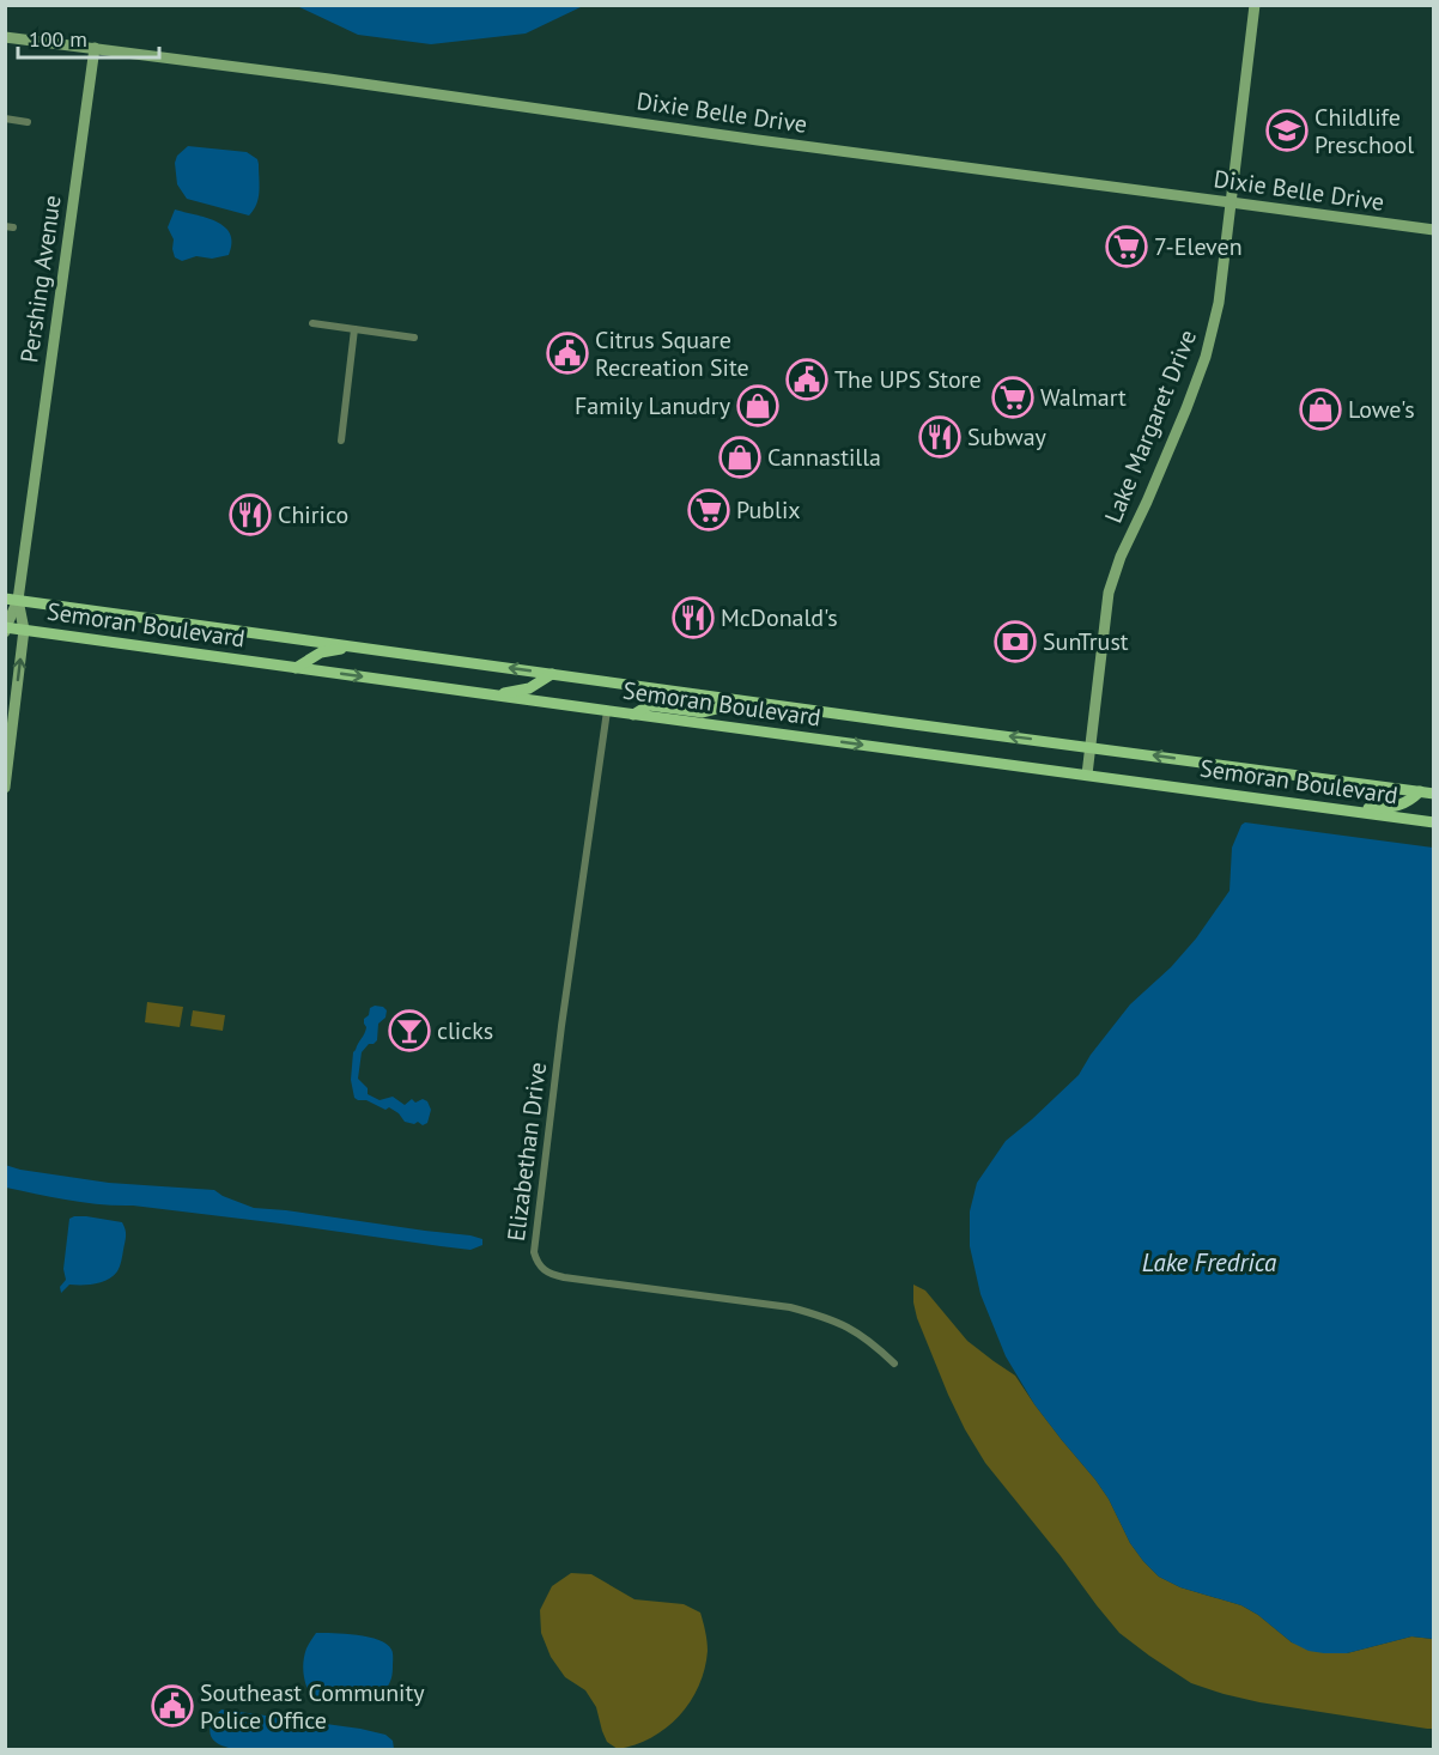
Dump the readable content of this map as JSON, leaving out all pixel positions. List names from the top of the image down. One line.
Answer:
{"streets":{"main road":["Semoran Boulevard"],"street":["Dixie Belle Drive","Pershing Avenue","Lake Margaret Drive","Elizabethan Drive"]},"crossings":[["Dixie Belle Drive","Pershing Avenue"],["Dixie Belle Drive","Lake Margaret Drive"],["Pershing Avenue","Semoran Boulevard"],["Lake Margaret Drive","Semoran Boulevard"],["Semoran Boulevard","Elizabethan Drive"]],"water":["Lake Fredrica"],"places":{"school or university":["Childlife Preschool"],"supermarket":["7-Eleven","Walmart","Publix"],"public building":["Citrus Square Recreation Site","The UPS Store","Southeast Community Police Office"],"shop":["Family Lanudry","Lowe's","Cannastilla"],"restaurant":["Subway","Chirico","McDonald's"],"bank":["SunTrust"],"bar":["clicks"]},"scale_bar":"100 m"}
